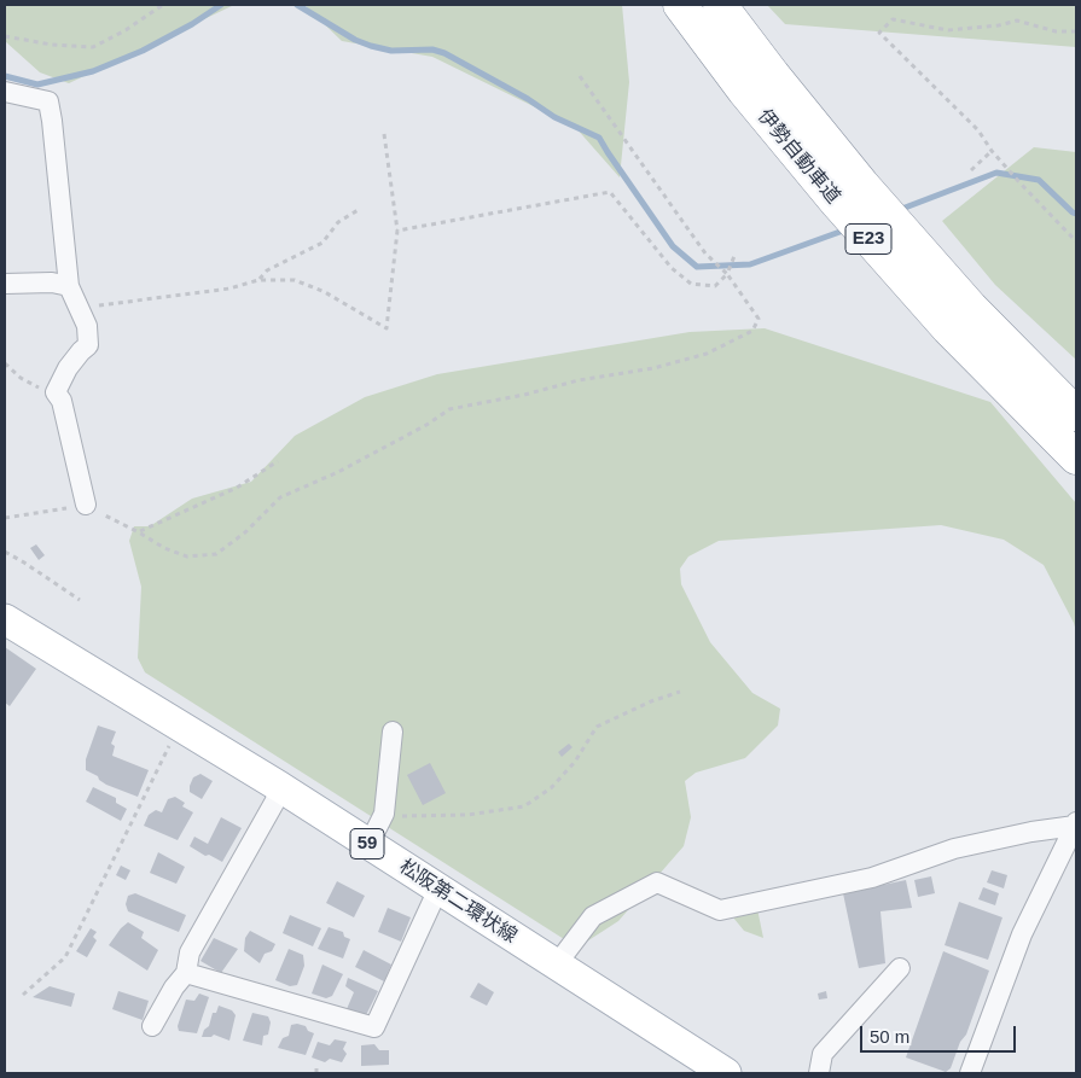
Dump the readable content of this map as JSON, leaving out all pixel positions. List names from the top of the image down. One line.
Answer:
{"streets":{"highway":["伊勢自動車道","E23"],"main road":["59","松阪第二環状線"]},"scale_bar":"50 m"}
